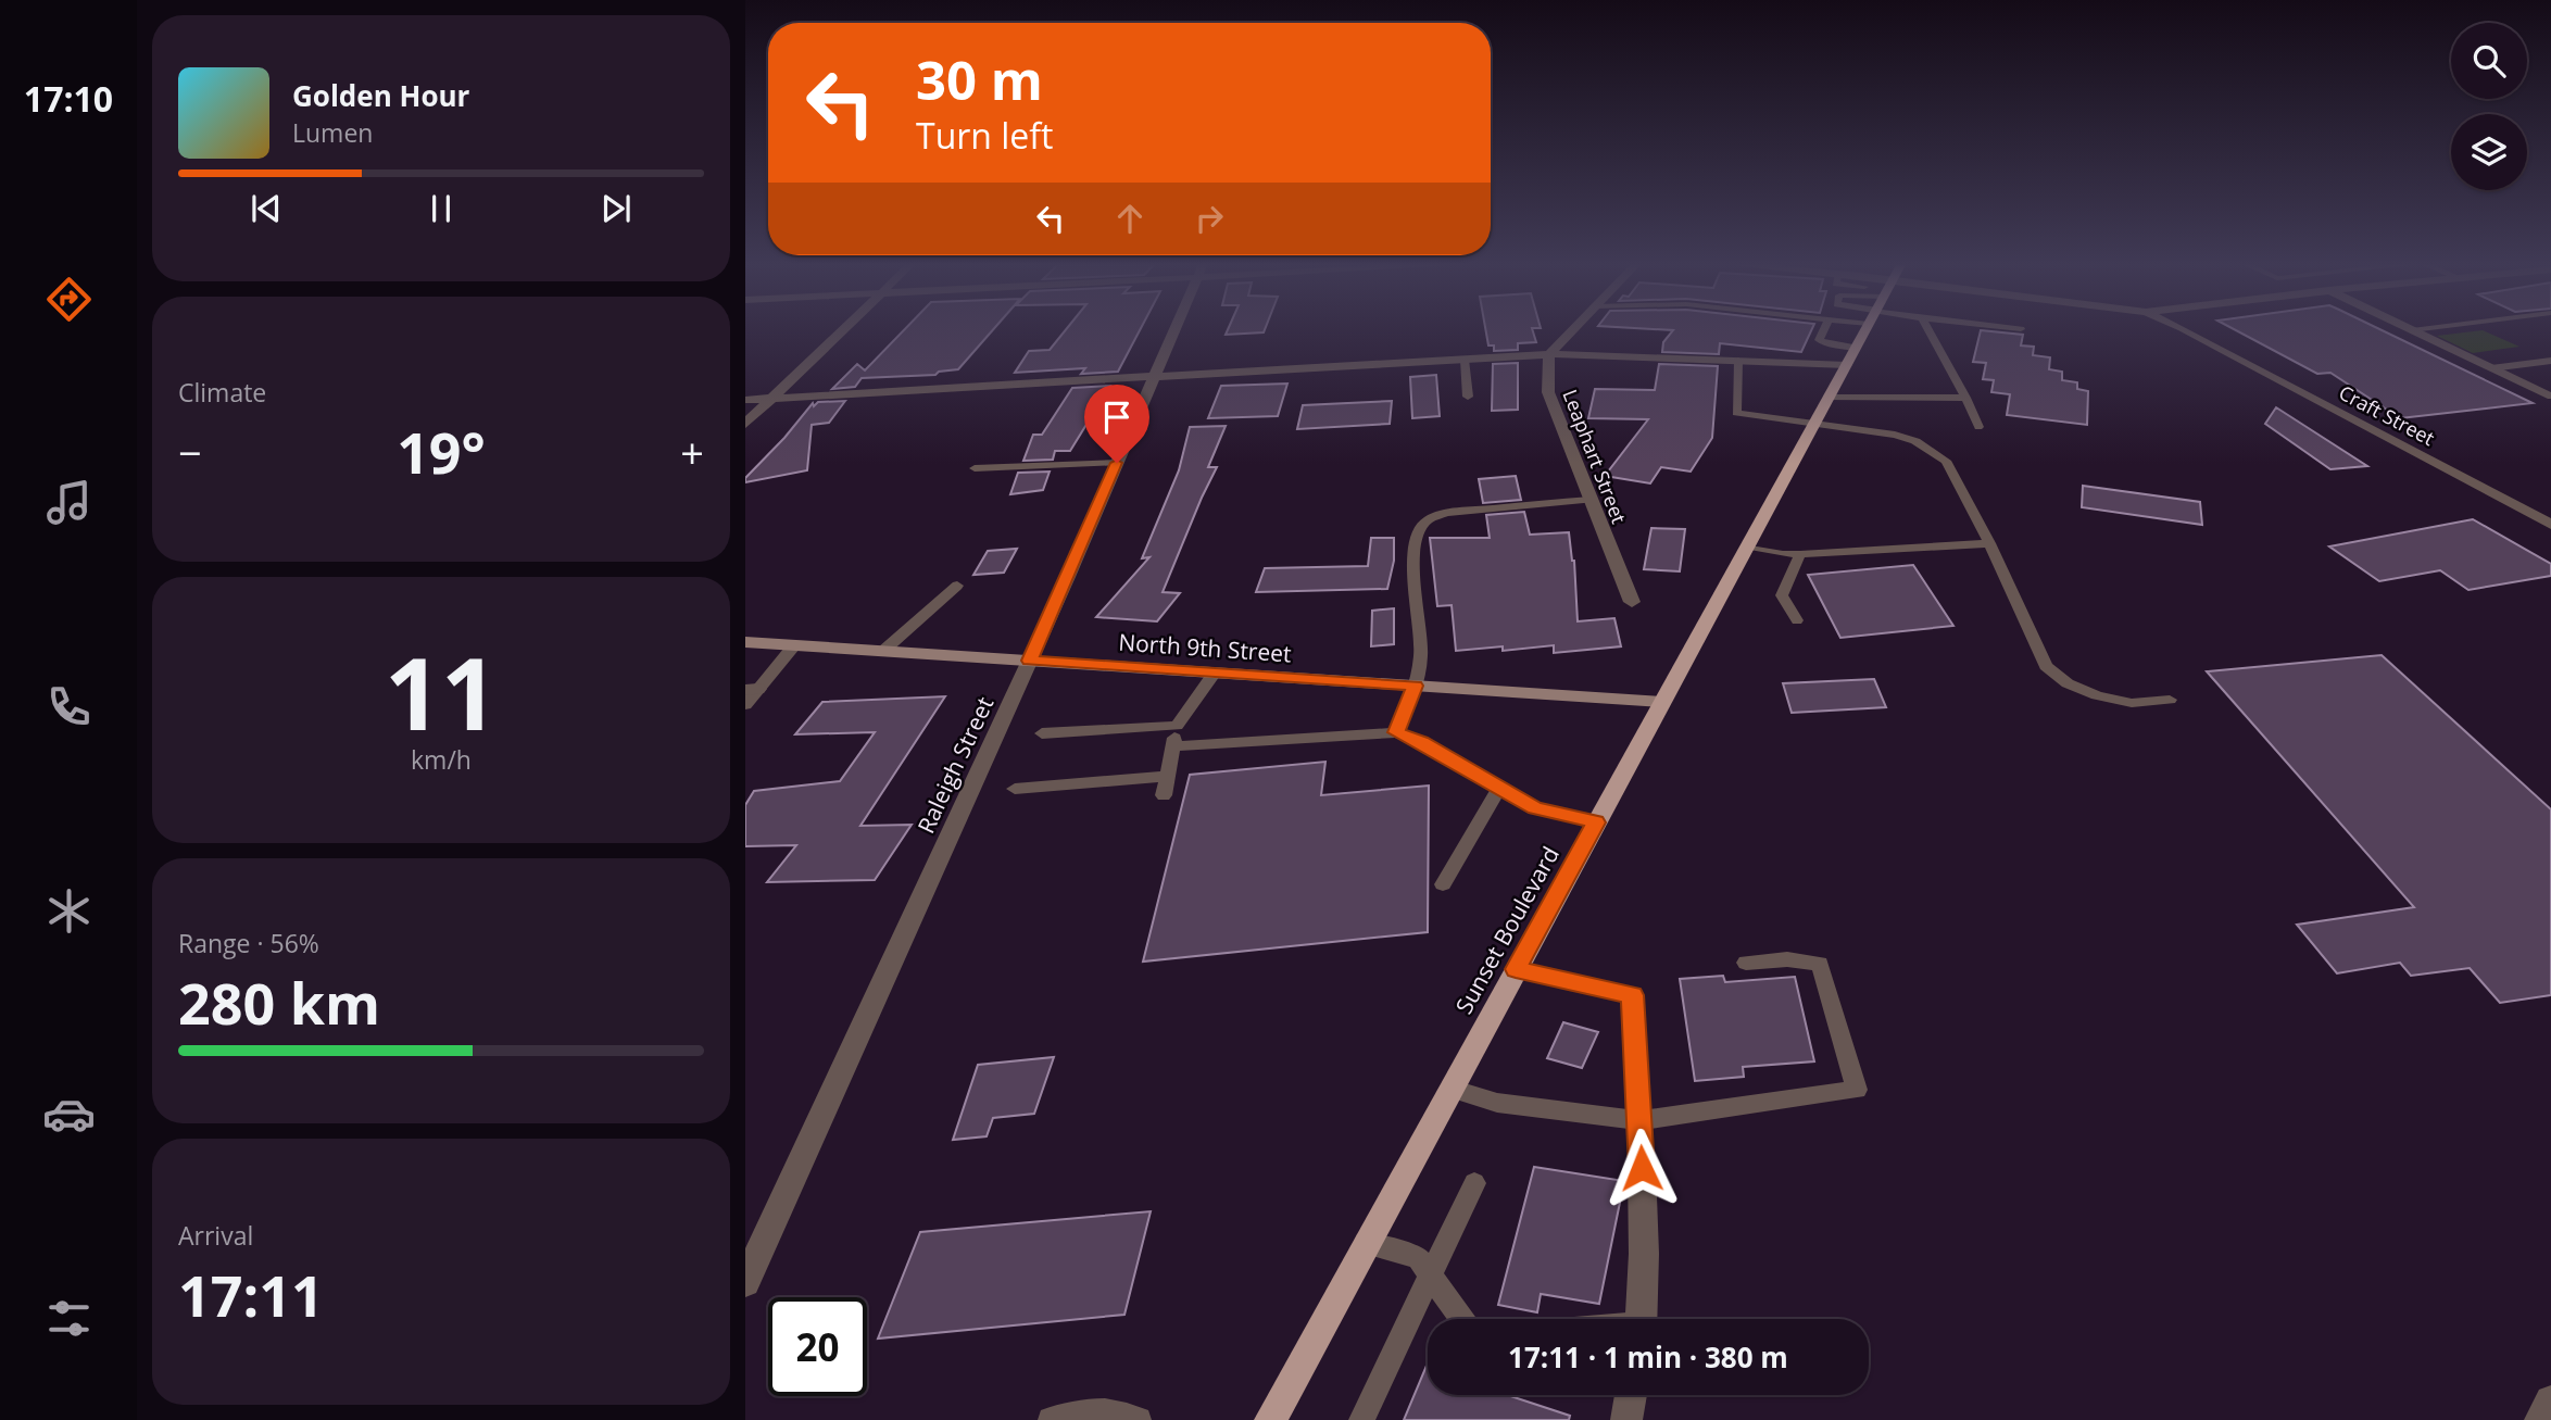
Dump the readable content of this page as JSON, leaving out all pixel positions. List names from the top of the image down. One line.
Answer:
{"streets":{"main road":["Sunset Boulevard"],"street":["Craft Street","Leaphart Street","North 9th Street","Raleigh Street"]},"crossings":[["North 9th Street","Raleigh Street"],["North 9th Street","Sunset Boulevard"]],"page":{"tabs":"17:10","turn":["30 m","Turn left"],"song":["Golden Hour","Lumen"],"tile":["Climate",["11","km/h"],["Range · 56%","280 km"],["Arrival","17:11"]],"heat":["−","19°","+"],"limit":"20","trip":"17:11 · 1 min · 380 m"}}
